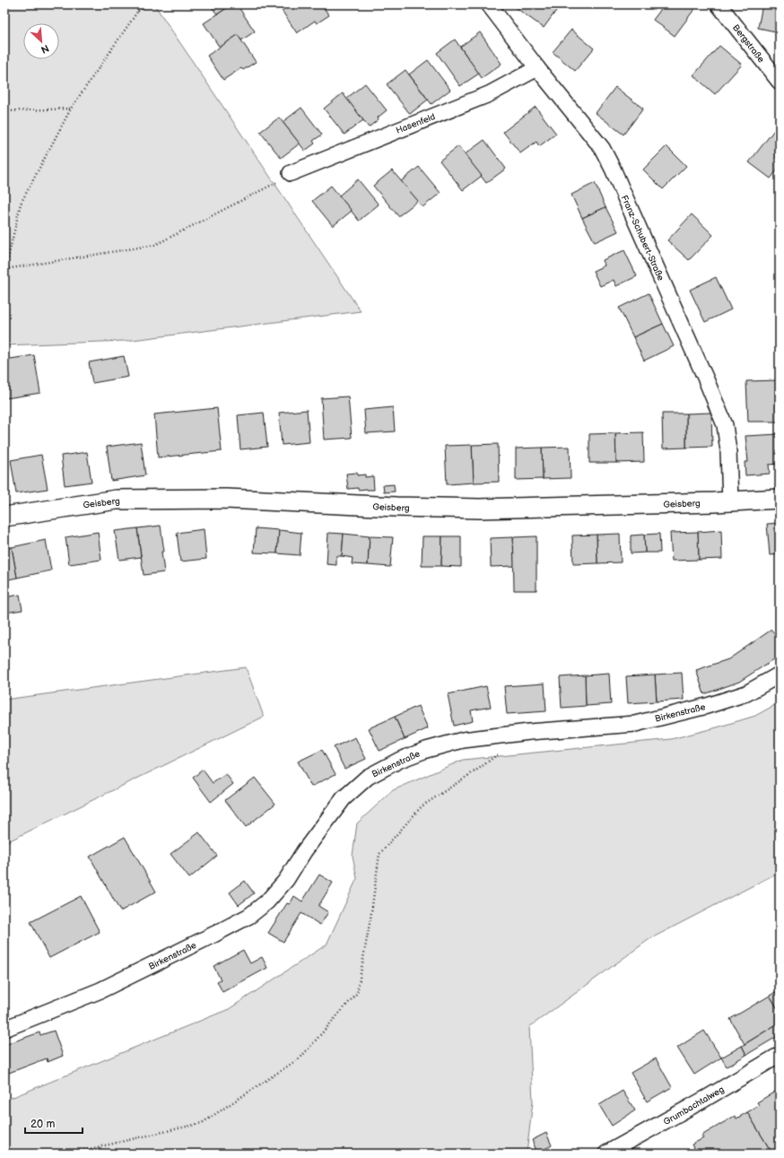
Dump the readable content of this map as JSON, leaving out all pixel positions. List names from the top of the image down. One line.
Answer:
{"streets":{"street":["Bergstraße","Hasenfeld","Franz-Schubert-Straße","Geisberg","Birkenstraße","Grumbachtalweg"]},"crossings":[["Hasenfeld","Franz-Schubert-Straße"],["Franz-Schubert-Straße","Geisberg"]],"scale_bar":"20 m","north":"bottom right"}
